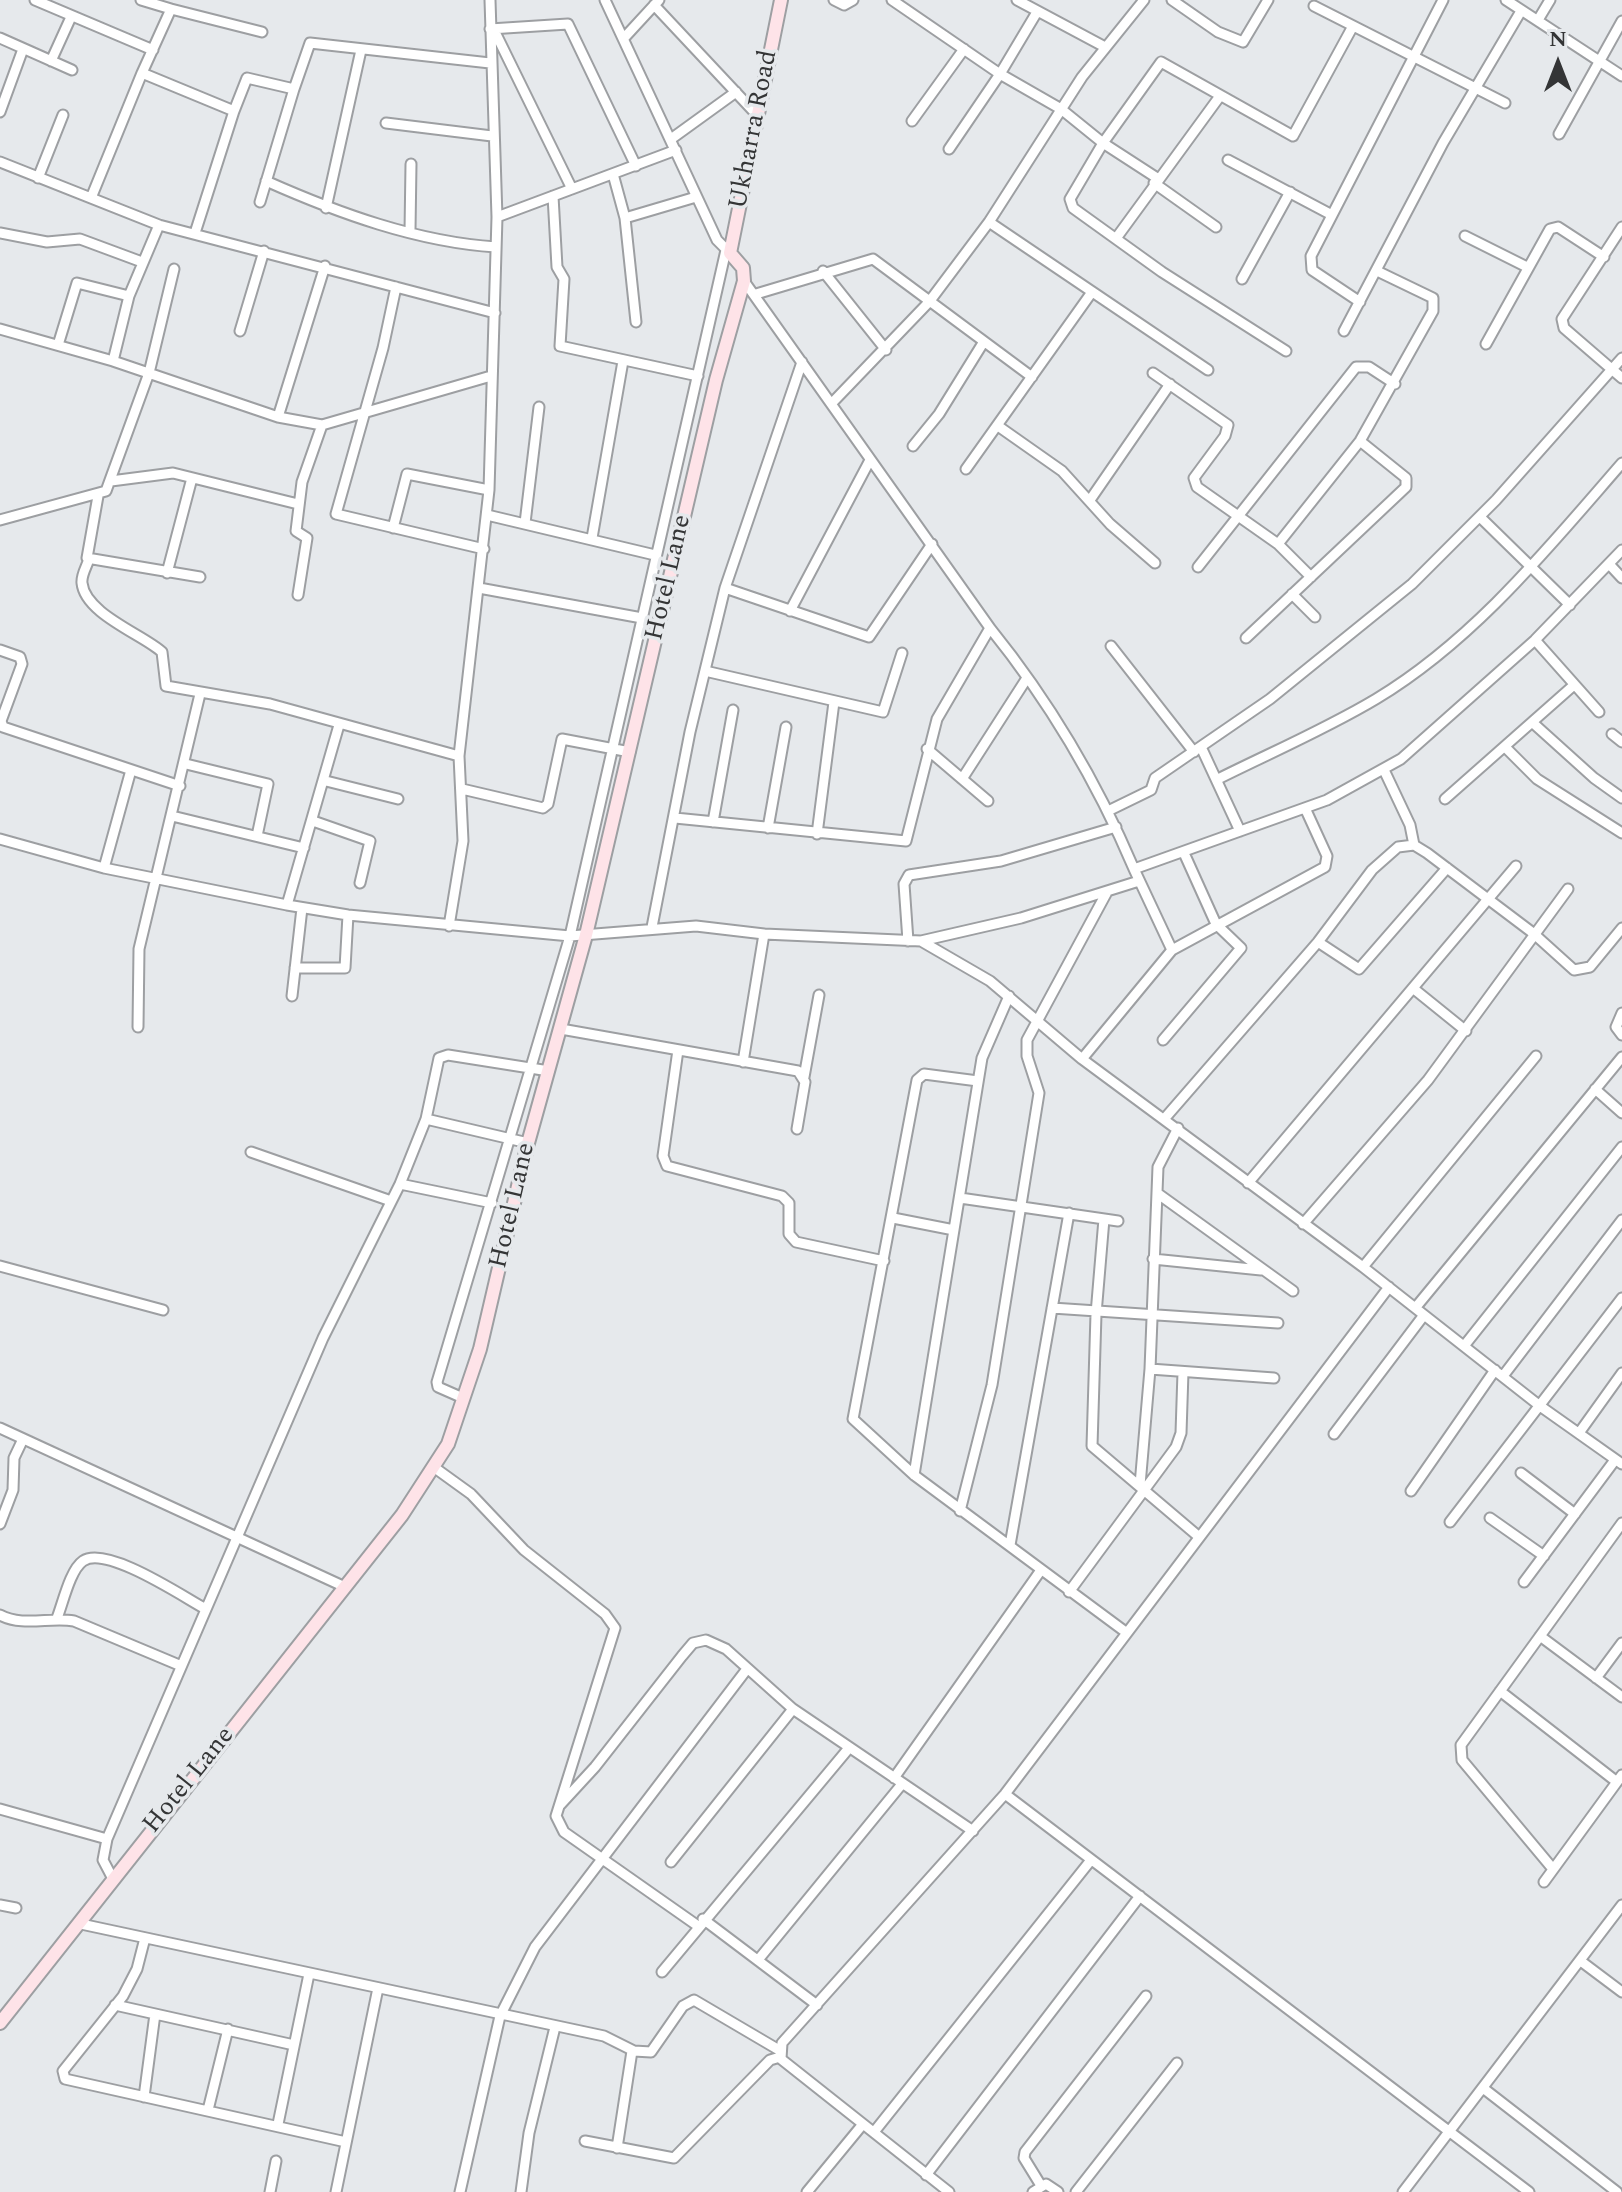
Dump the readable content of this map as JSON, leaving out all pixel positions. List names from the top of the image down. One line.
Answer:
{"streets":{"street":["Ukharra Road","Hotel Lane"]},"north":"top"}
